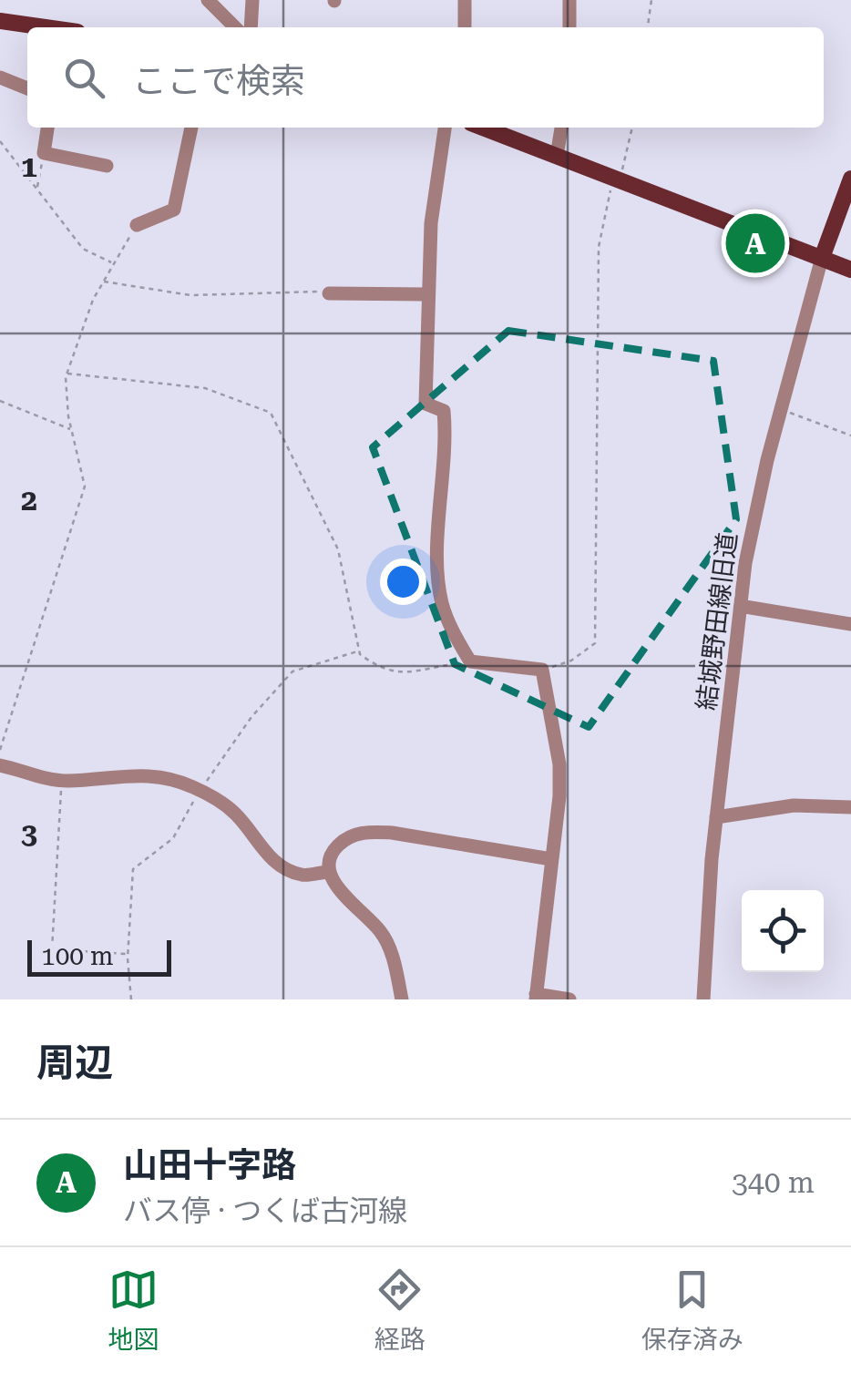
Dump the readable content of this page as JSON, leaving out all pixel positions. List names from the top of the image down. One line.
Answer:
{"streets":{"street":["結城野田線旧道"]},"scale_bar":"100 m","page":{"search":"ここで検索","pins":"A","scale":"100 m","heading":"周辺","list":[{"mark":"A","name":"山田十字路","note":"バス停 · つくば古河線","value":"340 m"}],"nav":["地図","経路","保存済み"]},"grid":{"rows":["1","2","3"]}}
